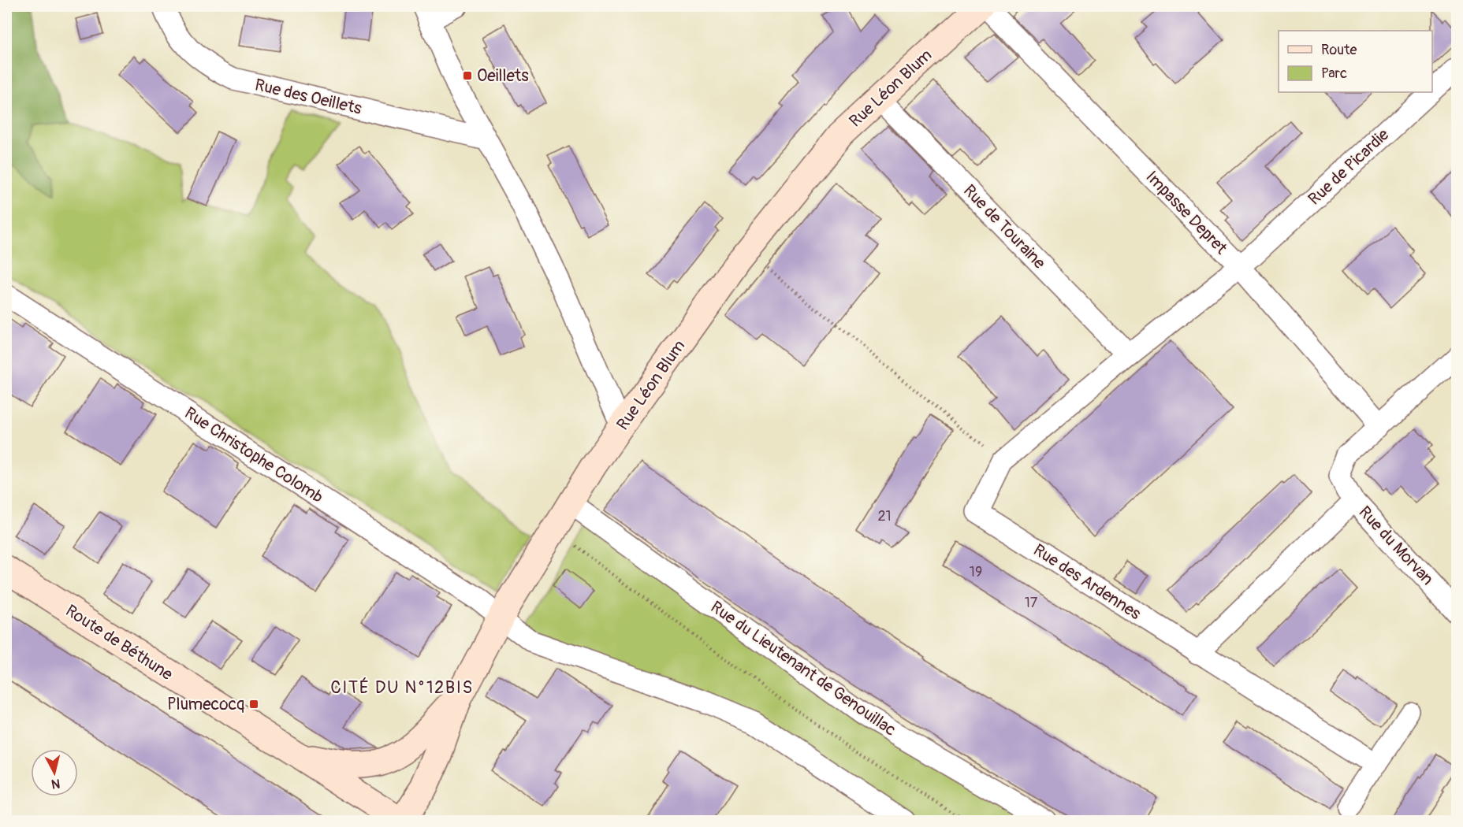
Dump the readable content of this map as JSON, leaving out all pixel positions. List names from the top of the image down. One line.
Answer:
{"streets":{"street":["Rue Léon Blum","Rue des Oeillets","Rue de Picardie","Impasse Depret","Rue de Touraine","Rue Christophe Colomb","Rue du Morvan","Rue des Ardennes","Route de Béthune","Rue du Lieutenant de Genouillac"]},"crossings":[["Rue Léon Blum","Rue de Touraine"],["Rue Léon Blum","Rue Christophe Colomb"],["Rue Léon Blum","Route de Béthune"],["Rue Léon Blum","Rue du Lieutenant de Genouillac"],["Rue de Picardie","Impasse Depret"],["Impasse Depret","Rue du Morvan"]],"districts":["CITÉ DU N°12BIS"],"places":{"transit":["Oeillets","Plumecocq"]},"house_numbers":["21","19","17"],"legend":["Route","Parc"],"north":"bottom"}
